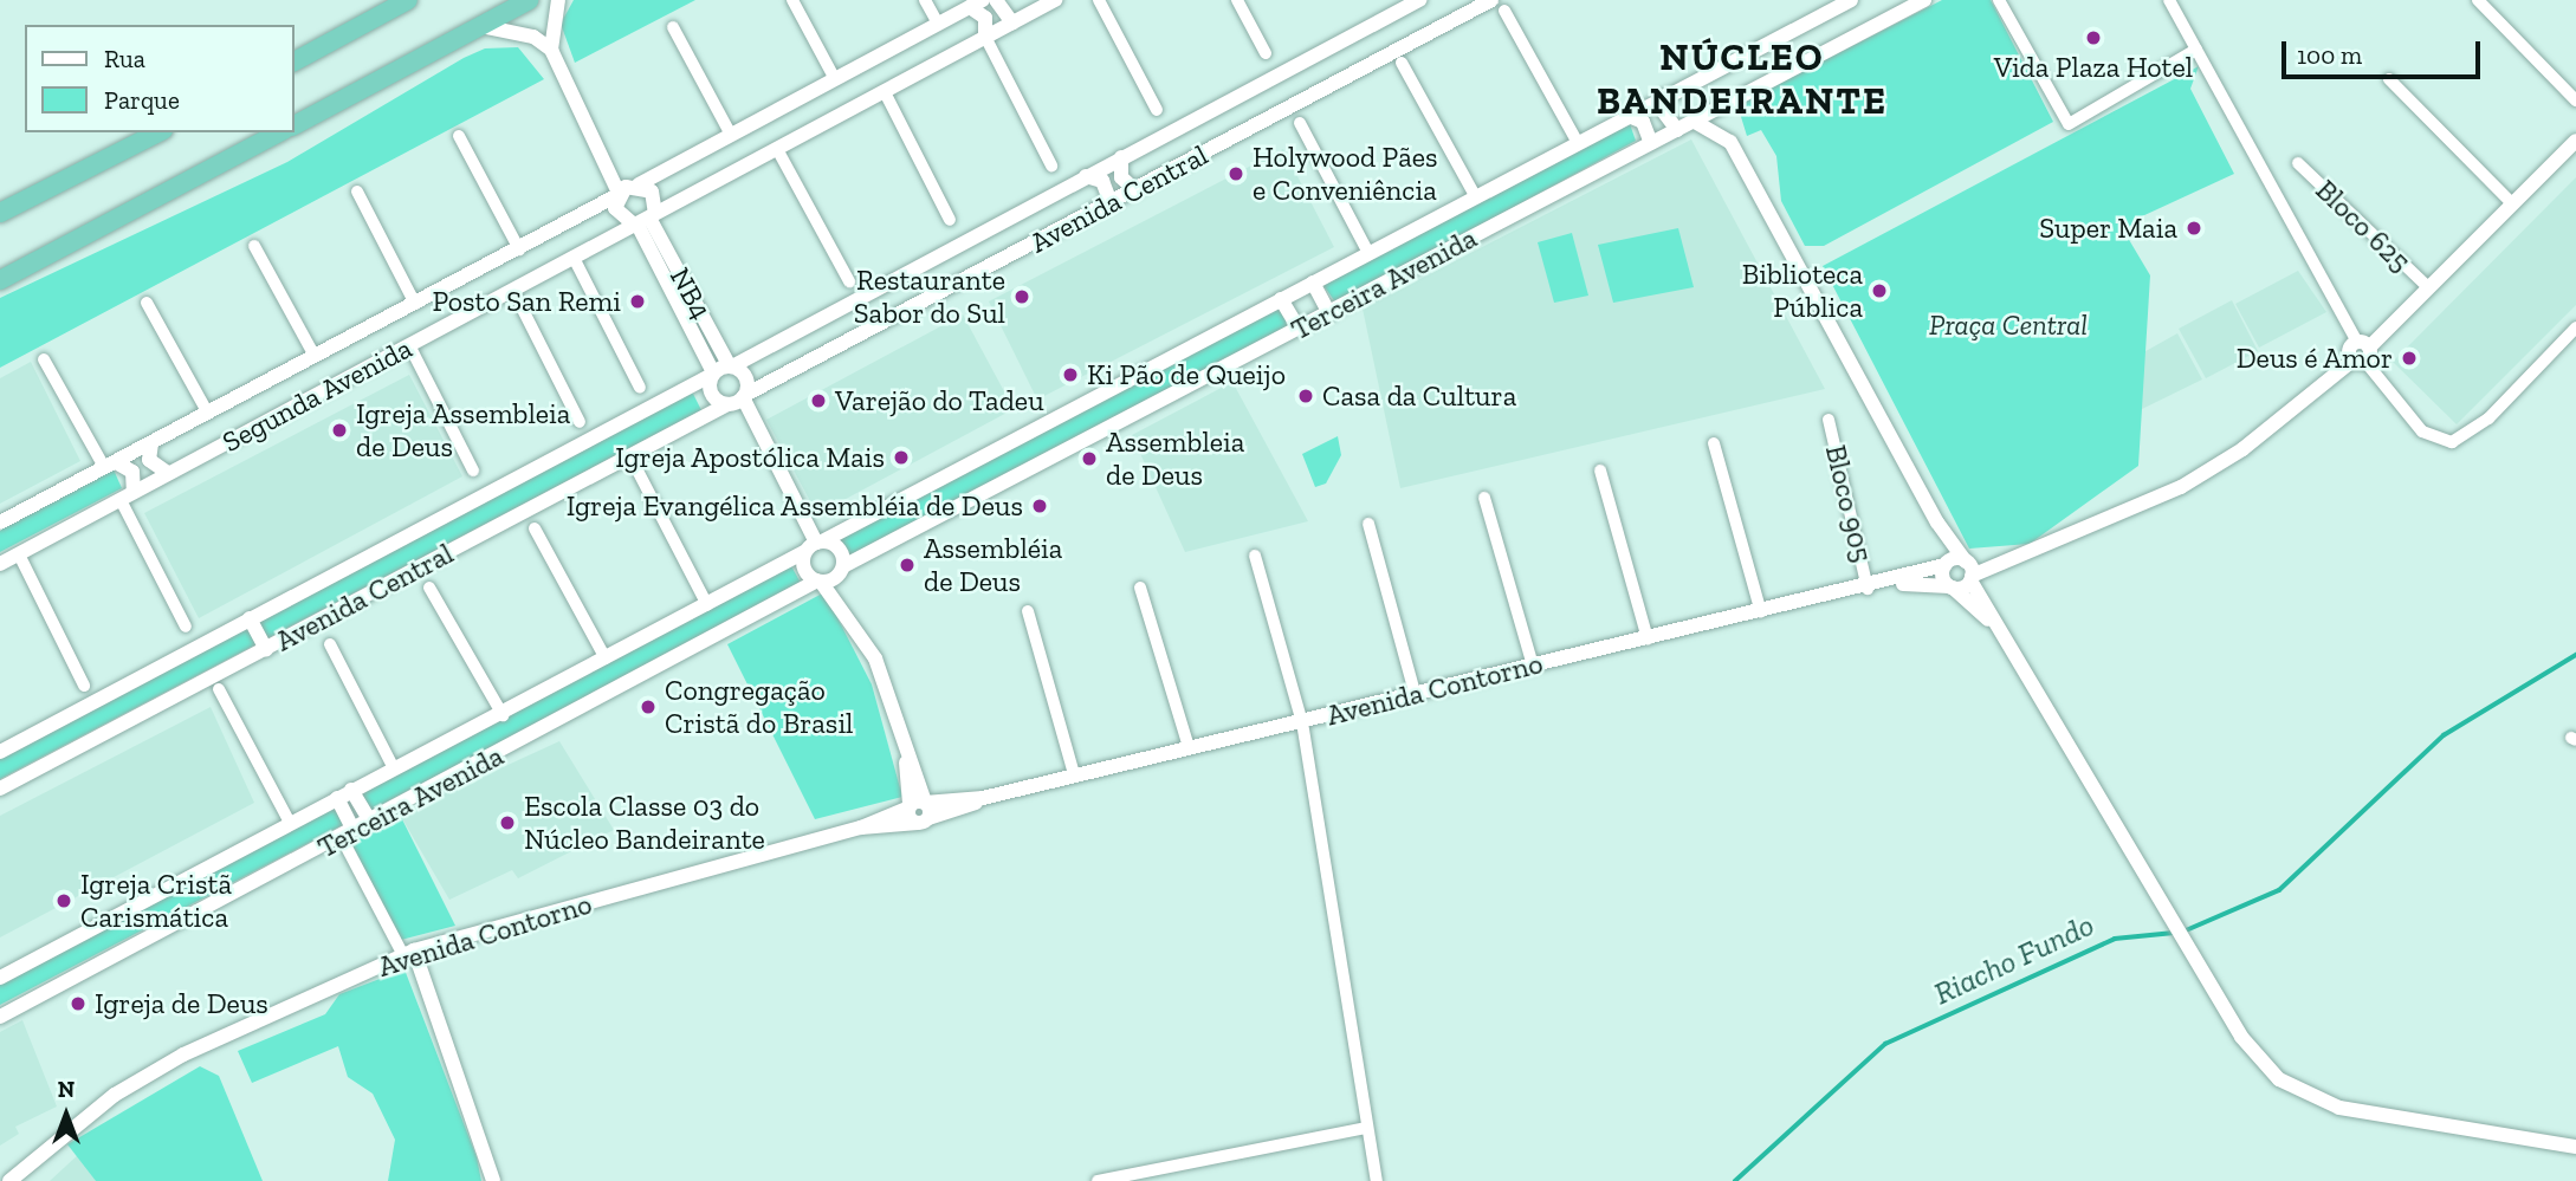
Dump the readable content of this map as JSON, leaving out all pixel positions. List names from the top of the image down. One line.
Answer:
{"streets":{"street":["Avenida Central","Bloco 625","Terceira Avenida","NB4","Segunda Avenida","Bloco 905","Avenida Contorno"]},"crossings":[["Avenida Central","NB4"],["NB4","Segunda Avenida"],["Bloco 905","Avenida Contorno"]],"districts":["NÚCLEO BANDEIRANTE"],"water":["Riacho Fundo"],"parks":["Praça Central"],"places":["Vida Plaza Hotel","Holywood Pães e Conveniência","Super Maia","Biblioteca Pública","Restaurante Sabor do Sul","Posto San Remi","Deus é Amor","Ki Pão de Queijo","Casa da Cultura","Varejão do Tadeu","Igreja Assembleia de Deus","Igreja Apostólica Mais","Assembleia de Deus","Igreja Evangélica Assembléia de Deus","Assembléia de Deus","Congregação Cristã do Brasil","Escola Classe 03 do Núcleo Bandeirante","Igreja Cristã Carismática","Igreja de Deus"],"legend":["Rua","Parque"],"scale_bar":"100 m","north":"top"}
